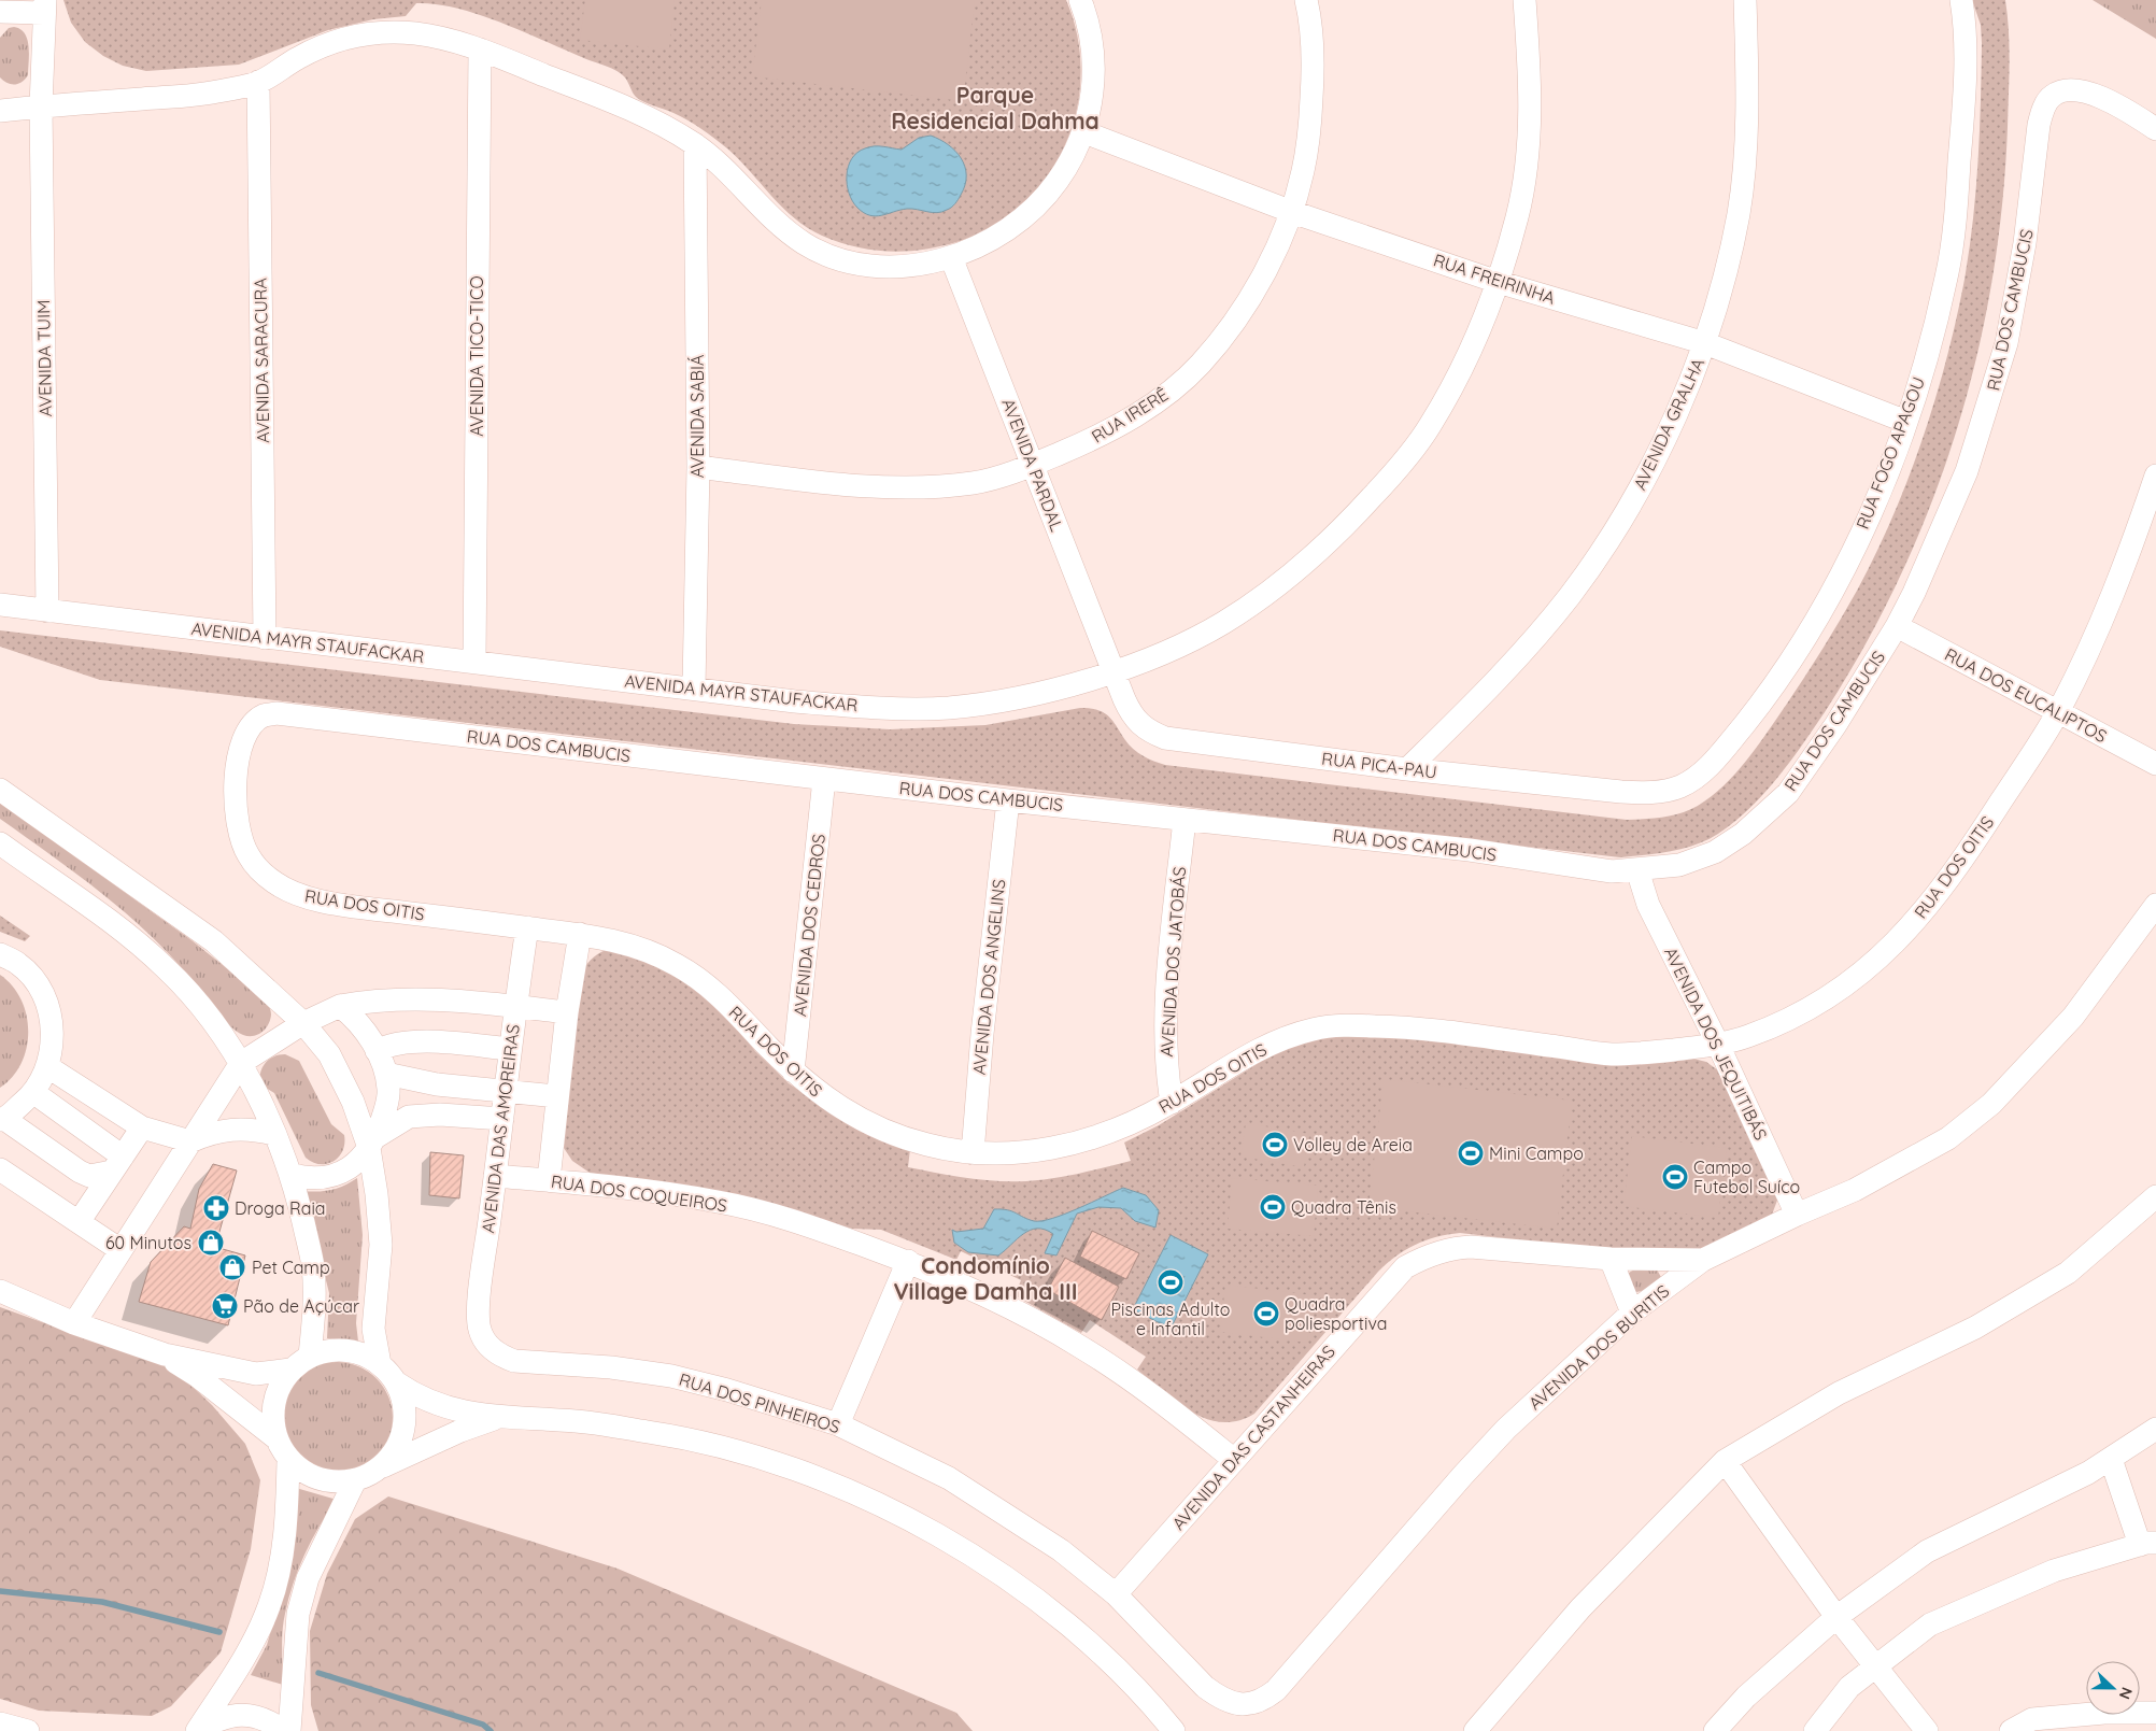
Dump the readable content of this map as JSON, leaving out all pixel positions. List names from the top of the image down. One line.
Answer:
{"streets":{"street":["RUA FREIRINHA","RUA DOS CAMBUCIS","AVENIDA TICO-TICO","AVENIDA TUIM","AVENIDA SARACURA","RUA IRERÊ","AVENIDA SABIÁ","AVENIDA GRALHA","RUA FOGO APAGOU","AVENIDA PARDAL","AVENIDA MAYR STAUFACKAR","RUA DOS EUCALIPTOS","RUA PICA-PAU","RUA DOS OITIS","AVENIDA DOS CEDROS","AVENIDA DOS JATOBÁS","AVENIDA DOS ANGELINS","AVENIDA DOS JEQUITIBÁS","AVENIDA DAS AMOREIRAS","RUA DOS COQUEIROS","AVENIDA DOS BURITIS","RUA DOS PINHEIROS","AVENIDA DAS CASTANHEIRAS"]},"crossings":[["RUA FREIRINHA","RUA IRERÊ"],["RUA FREIRINHA","AVENIDA GRALHA"],["RUA FREIRINHA","RUA FOGO APAGOU"],["RUA FREIRINHA","AVENIDA MAYR STAUFACKAR"],["RUA DOS CAMBUCIS","RUA DOS EUCALIPTOS"],["RUA DOS CAMBUCIS","RUA DOS OITIS"],["RUA DOS CAMBUCIS","AVENIDA DOS CEDROS"],["RUA DOS CAMBUCIS","AVENIDA DOS JATOBÁS"],["RUA DOS CAMBUCIS","AVENIDA DOS ANGELINS"],["RUA DOS CAMBUCIS","AVENIDA DOS JEQUITIBÁS"],["AVENIDA TICO-TICO","AVENIDA MAYR STAUFACKAR"],["AVENIDA TUIM","AVENIDA MAYR STAUFACKAR"],["AVENIDA SARACURA","AVENIDA MAYR STAUFACKAR"],["RUA IRERÊ","AVENIDA SABIÁ"],["RUA IRERÊ","AVENIDA PARDAL"],["AVENIDA SABIÁ","AVENIDA MAYR STAUFACKAR"],["AVENIDA GRALHA","RUA PICA-PAU"],["RUA FOGO APAGOU","RUA PICA-PAU"],["AVENIDA PARDAL","AVENIDA MAYR STAUFACKAR"],["AVENIDA PARDAL","RUA PICA-PAU"],["AVENIDA MAYR STAUFACKAR","RUA PICA-PAU"],["RUA DOS EUCALIPTOS","RUA DOS OITIS"],["RUA DOS OITIS","AVENIDA DOS CEDROS"],["RUA DOS OITIS","AVENIDA DOS JATOBÁS"],["RUA DOS OITIS","AVENIDA DOS ANGELINS"],["RUA DOS OITIS","AVENIDA DOS JEQUITIBÁS"],["RUA DOS OITIS","AVENIDA DAS AMOREIRAS"],["AVENIDA DOS JEQUITIBÁS","AVENIDA DOS BURITIS"],["AVENIDA DAS AMOREIRAS","RUA DOS COQUEIROS"],["AVENIDA DAS AMOREIRAS","RUA DOS PINHEIROS"],["RUA DOS COQUEIROS","AVENIDA DAS CASTANHEIRAS"],["AVENIDA DOS BURITIS","RUA DOS PINHEIROS"],["AVENIDA DOS BURITIS","AVENIDA DAS CASTANHEIRAS"],["RUA DOS PINHEIROS","AVENIDA DAS CASTANHEIRAS"]],"districts":["Parque Residencial Dahma","Condomínio Village Damha III"],"places":{"sports":["Volley de Areia","Mini Campo","Campo Futebol Suíco","Quadra Tênis","Piscinas Adulto e Infantil","Quadra poliesportiva"],"pharmacy":["Droga Raia"],"shop":["60 Minutos","Pet Camp"],"supermarket":["Pão de Açúcar"]},"north":"right"}
